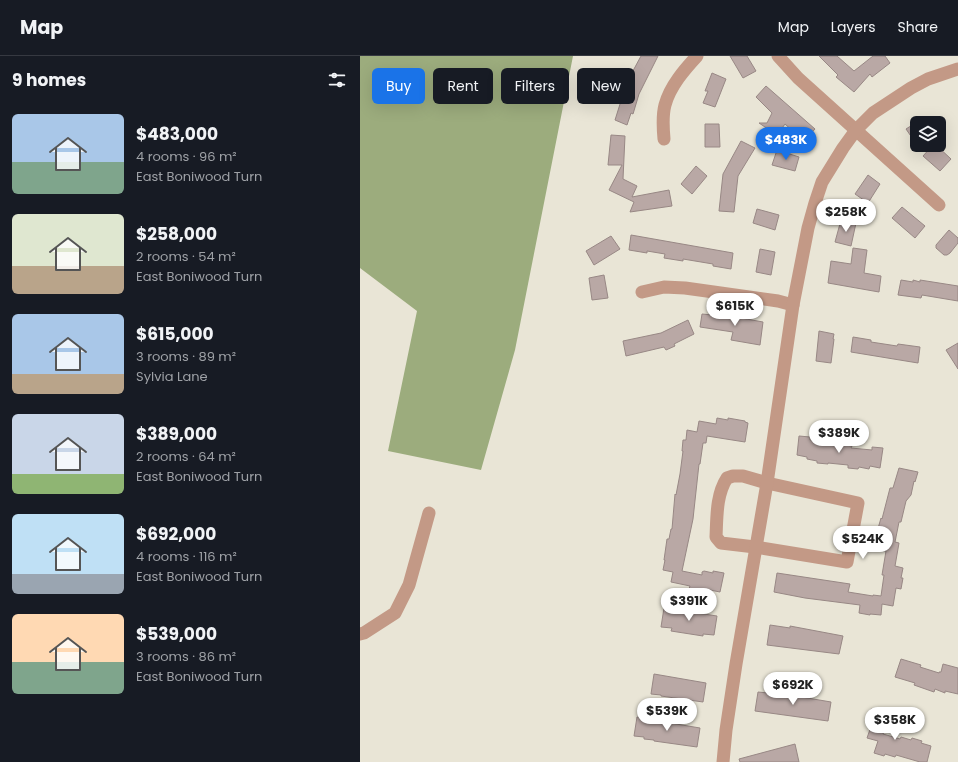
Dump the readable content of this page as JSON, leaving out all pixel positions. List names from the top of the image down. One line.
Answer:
{"page":{"header":"Map","nav":["Map","Layers","Share"],"heading":"9 homes","chip":["Buy","Rent","Filters","New"],"list":[{"name":"$483,000","note":"4 rooms · 96 m² · East Boniwood Turn"},{"name":"$258,000","note":"2 rooms · 54 m² · East Boniwood Turn"},{"name":"$615,000","note":"3 rooms · 89 m² · Sylvia Lane"},{"name":"$389,000","note":"2 rooms · 64 m² · East Boniwood Turn"},{"name":"$692,000","note":"4 rooms · 116 m² · East Boniwood Turn"},{"name":"$539,000","note":"3 rooms · 86 m² · East Boniwood Turn"}],"price":["$483K","$258K","$615K","$389K","$524K","$391K","$692K","$539K","$358K"]}}
